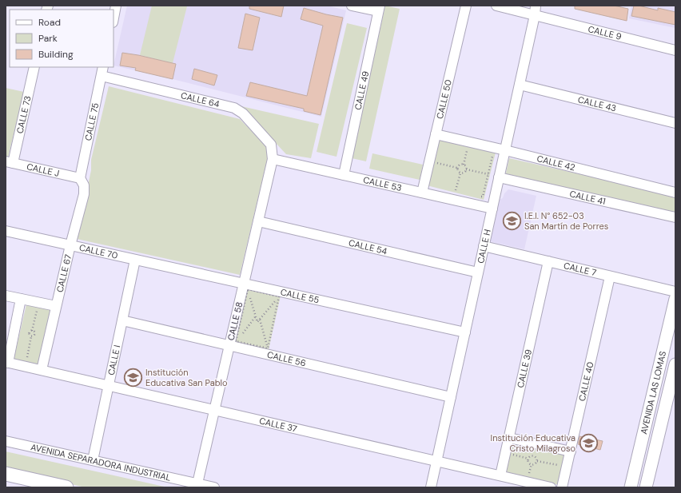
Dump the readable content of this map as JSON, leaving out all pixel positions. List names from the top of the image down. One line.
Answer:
{"streets":{"street":["CALLE 9","CALLE 49","CALLE 64","CALLE 50","CALLE 43","CALLE 73","CALLE 75","CALLE 42","CALLE J","CALLE 53","CALLE 41","CALLE 54","CALLE H","CALLE 70","CALLE 7","CALLE 67","CALLE 55","CALLE 58","CALLE 56","CALLE I","CALLE 39","CALLE 40","AVENIDA LAS LOMAS","CALLE 37","AVENIDA SEPARADORA INDUSTRIAL"]},"crossings":[["CALLE 9","CALLE H"],["CALLE 49","CALLE 53"],["CALLE 64","CALLE 75"],["CALLE 64","CALLE 53"],["CALLE 64","CALLE 58"],["CALLE 50","CALLE 42"],["CALLE 50","CALLE 53"],["CALLE 43","CALLE H"],["CALLE 73","CALLE J"],["CALLE 75","CALLE J"],["CALLE 75","CALLE 67"],["CALLE 42","CALLE H"],["CALLE J","CALLE 67"],["CALLE 53","CALLE H"],["CALLE 53","CALLE 58"],["CALLE 41","CALLE H"],["CALLE 54","CALLE H"],["CALLE 54","CALLE 58"],["CALLE H","CALLE 7"],["CALLE H","CALLE 55"],["CALLE H","CALLE 56"],["CALLE H","CALLE 37"],["CALLE 70","CALLE 67"],["CALLE 70","CALLE 55"],["CALLE 70","CALLE I"],["CALLE 7","CALLE 39"],["CALLE 7","CALLE 40"],["CALLE 67","CALLE 37"],["CALLE 55","CALLE 58"],["CALLE 55","CALLE I"],["CALLE 58","CALLE 56"],["CALLE 58","CALLE 37"],["CALLE 58","AVENIDA SEPARADORA INDUSTRIAL"],["CALLE 56","CALLE I"],["CALLE I","CALLE 37"],["CALLE I","AVENIDA SEPARADORA INDUSTRIAL"],["CALLE 39","CALLE 37"]],"places":{"school or university":["I.E.I. N° 652-03 San Martín de Porres","Institución Educativa San Pablo","Institución Educativa Cristo Milagroso"]},"legend":["Road","Park","Building"]}
